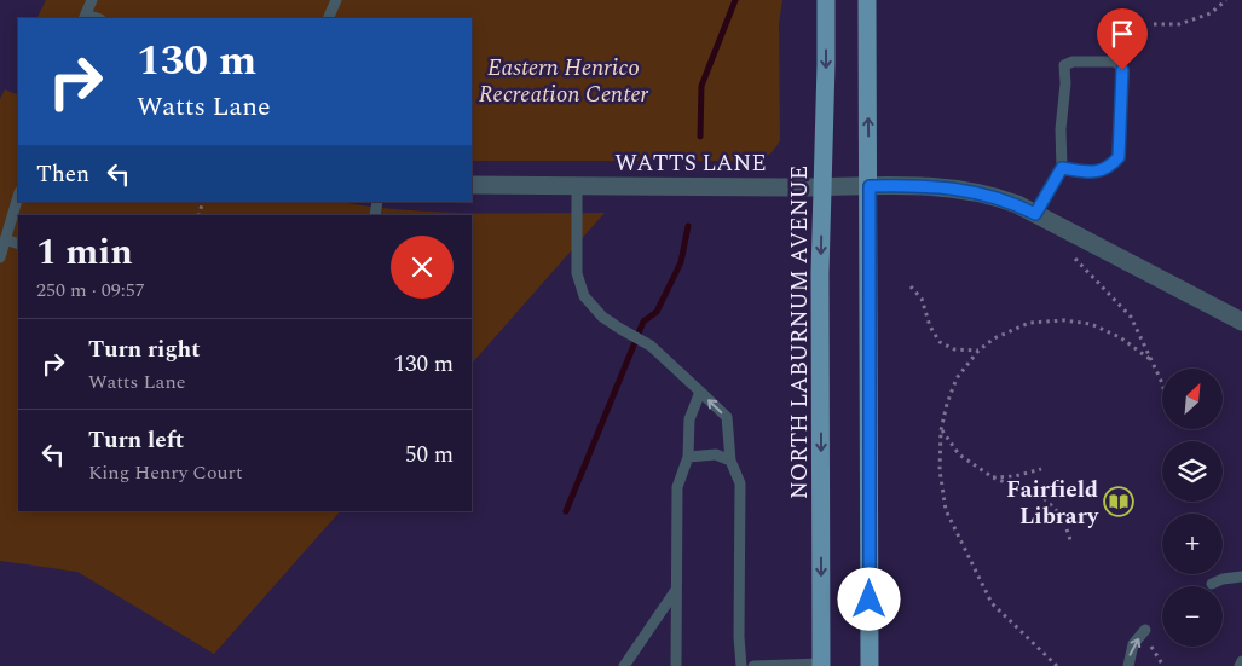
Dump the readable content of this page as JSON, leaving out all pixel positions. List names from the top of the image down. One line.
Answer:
{"streets":{"main road":["NORTH LABURNUM AVENUE"],"street":["WATTS LANE"]},"crossings":[["WATTS LANE","NORTH LABURNUM AVENUE"]],"parks":["Eastern Henrico Recreation Center"],"places":{"library":["Fairfield Library"]},"north":"top right","page":{"turn":["130 m","Watts Lane"],"then":"Then","heading":["1 min","250 m · 09:57"],"list":[{"name":"Turn right","note":"Watts Lane","value":"130 m"},{"name":"Turn left","note":"King Henry Court","value":"50 m"}],"map_buttons":["+","−"]}}
